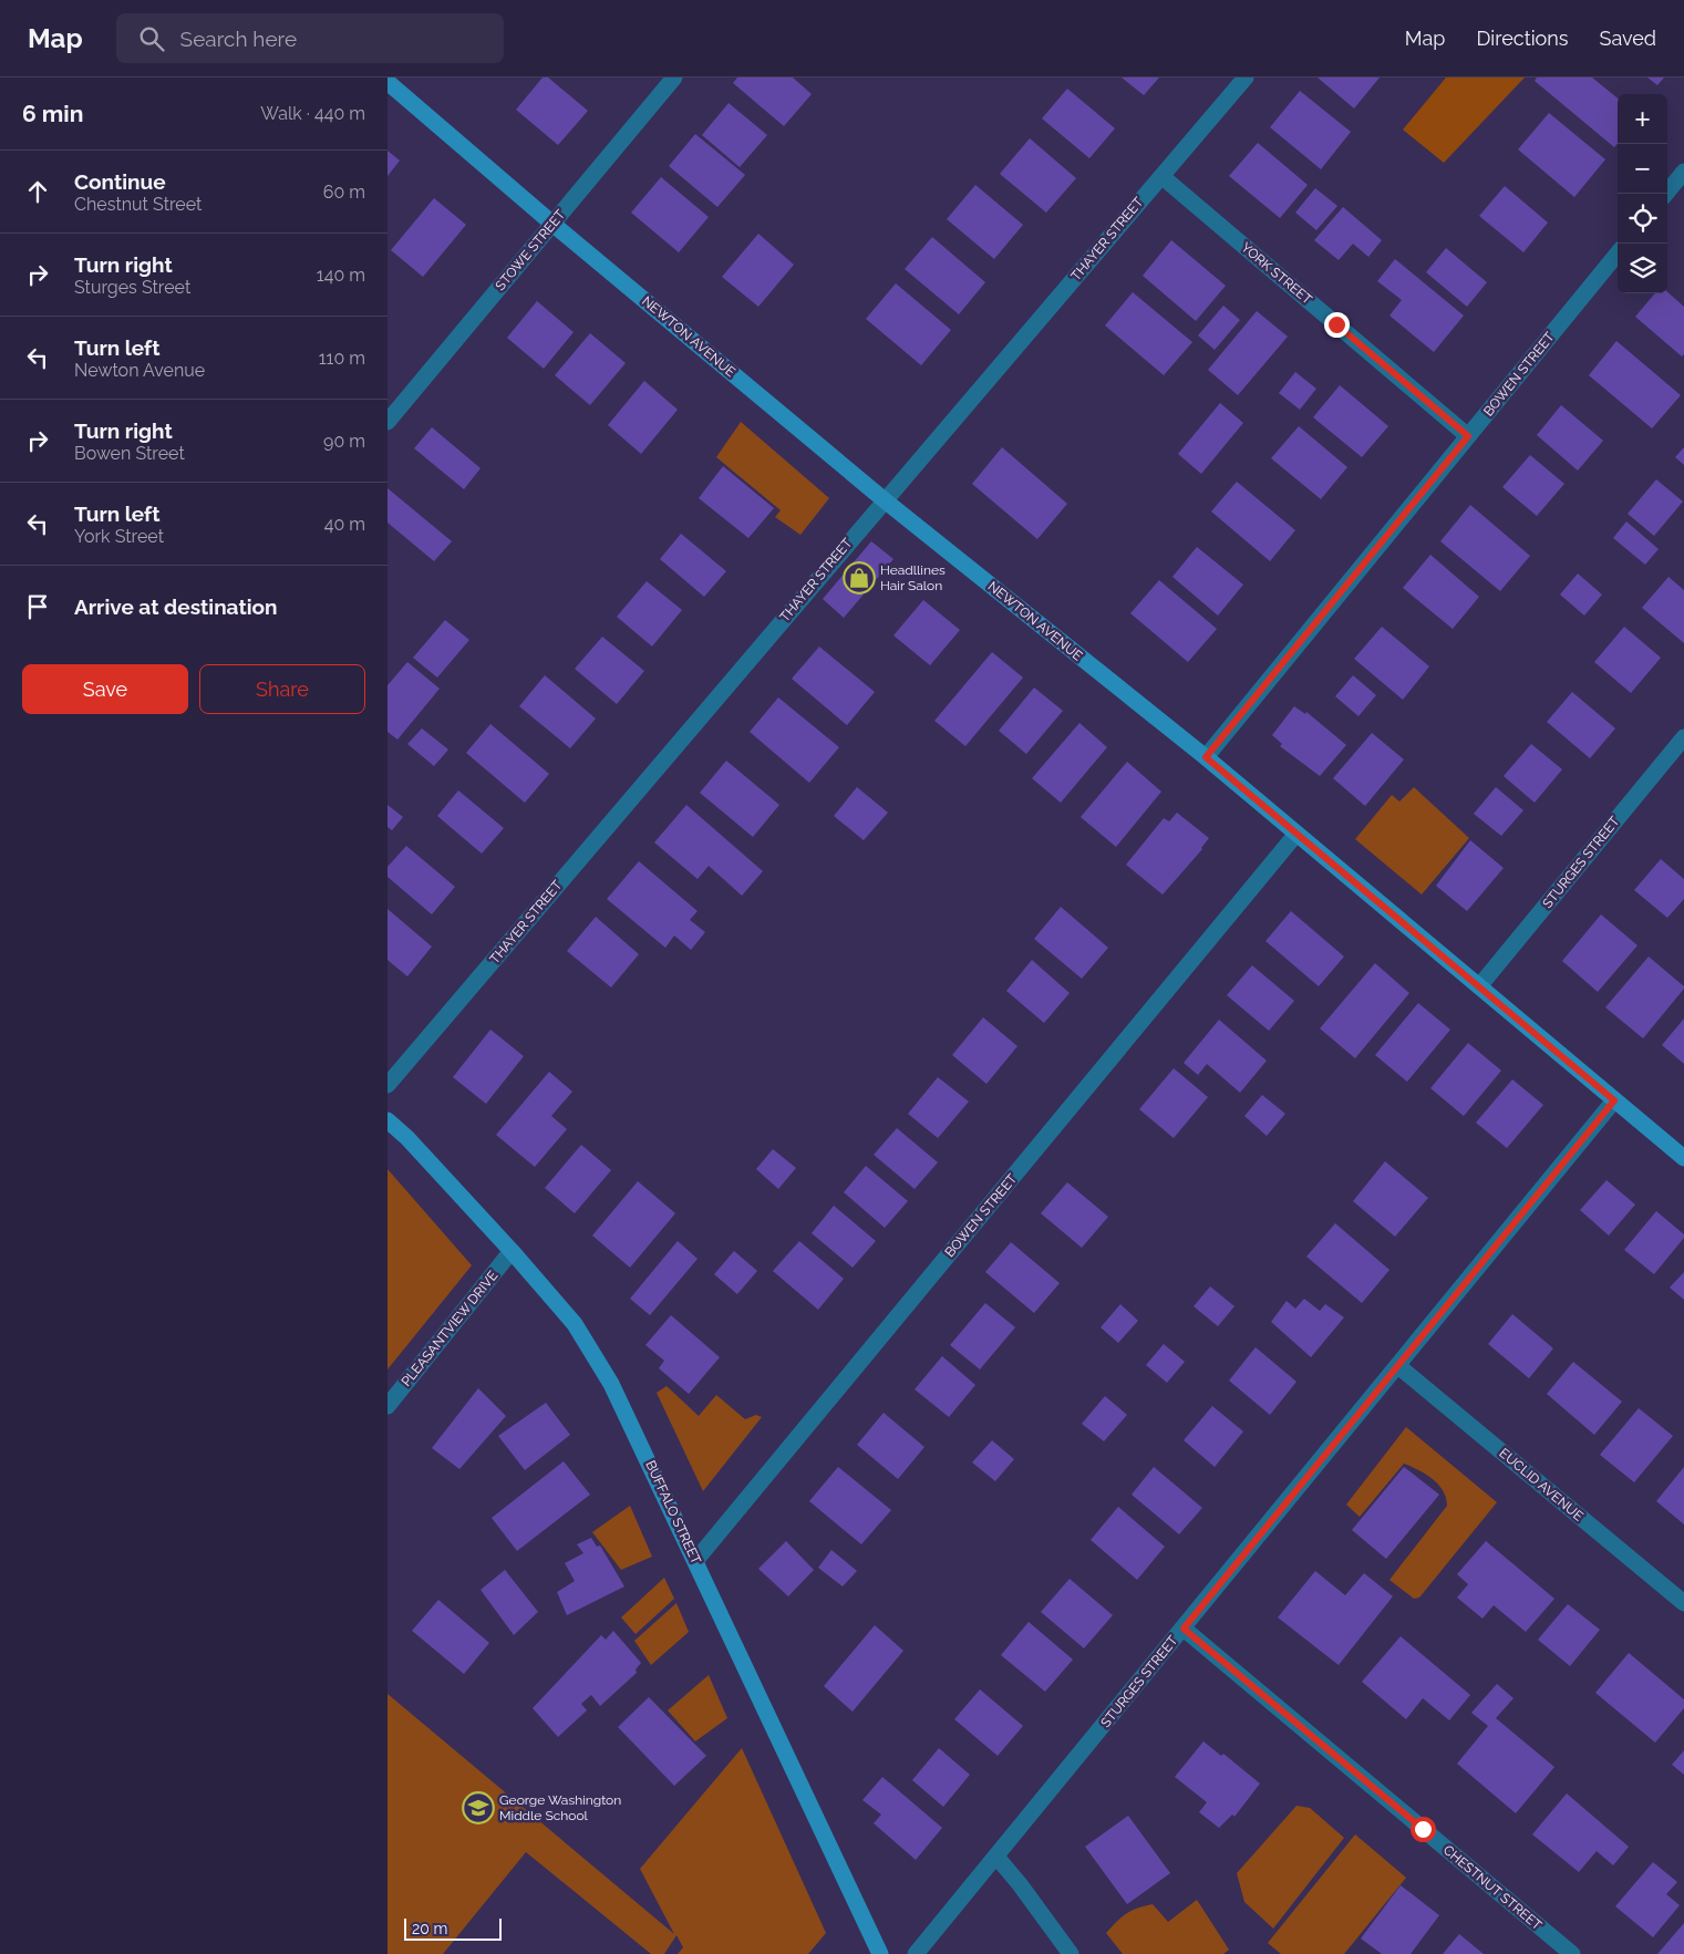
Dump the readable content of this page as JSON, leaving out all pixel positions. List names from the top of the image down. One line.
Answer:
{"streets":{"street":["THAYER STREET","STOWE STREET","YORK STREET","NEWTON AVENUE","BOWEN STREET","STURGES STREET","PLEASANTVIEW DRIVE","EUCLID AVENUE","BUFFALO STREET","CHESTNUT STREET"]},"crossings":[["THAYER STREET","YORK STREET"],["THAYER STREET","NEWTON AVENUE"],["STOWE STREET","NEWTON AVENUE"],["YORK STREET","BOWEN STREET"],["NEWTON AVENUE","BOWEN STREET"],["NEWTON AVENUE","STURGES STREET"],["BOWEN STREET","BUFFALO STREET"],["STURGES STREET","EUCLID AVENUE"],["STURGES STREET","CHESTNUT STREET"],["PLEASANTVIEW DRIVE","BUFFALO STREET"]],"places":{"shop":["Headllines Hair Salon"],"school or university":["George Washington Middle School"]},"scale_bar":"20 m","page":{"header":"Map","search":"Search here","nav":["Map","Directions","Saved"],"heading":["6 min","Walk · 440 m"],"map_buttons":["+","−"],"list":[["Continue","Chestnut Street","60 m"],["Turn right","Sturges Street","140 m"],["Turn left","Newton Avenue","110 m"],["Turn right","Bowen Street","90 m"],["Turn left","York Street","40 m"],"Arrive at destination"],"buttons":["Save","Share"],"scale":"20 m"}}
